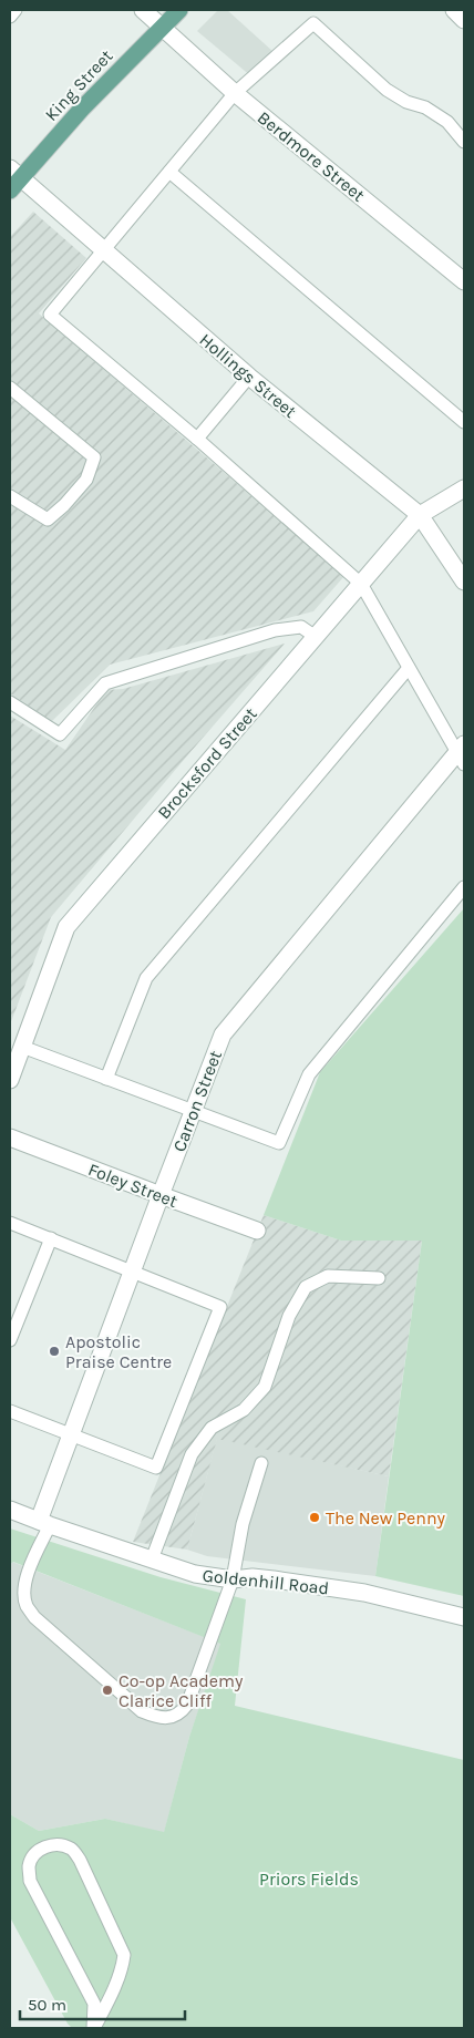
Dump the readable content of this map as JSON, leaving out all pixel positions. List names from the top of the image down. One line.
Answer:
{"streets":{"main road":["King Street"],"street":["Berdmore Street","Hollings Street","Brocksford Street","Carron Street","Foley Street","Goldenhill Road"]},"crossings":[["King Street","Berdmore Street"],["King Street","Hollings Street"],["Hollings Street","Brocksford Street"],["Carron Street","Foley Street"],["Carron Street","Goldenhill Road"]],"parks":["Priors Fields"],"places":["Apostolic Praise Centre","The New Penny","Co-op Academy Clarice Cliff"],"scale_bar":"50 m"}
